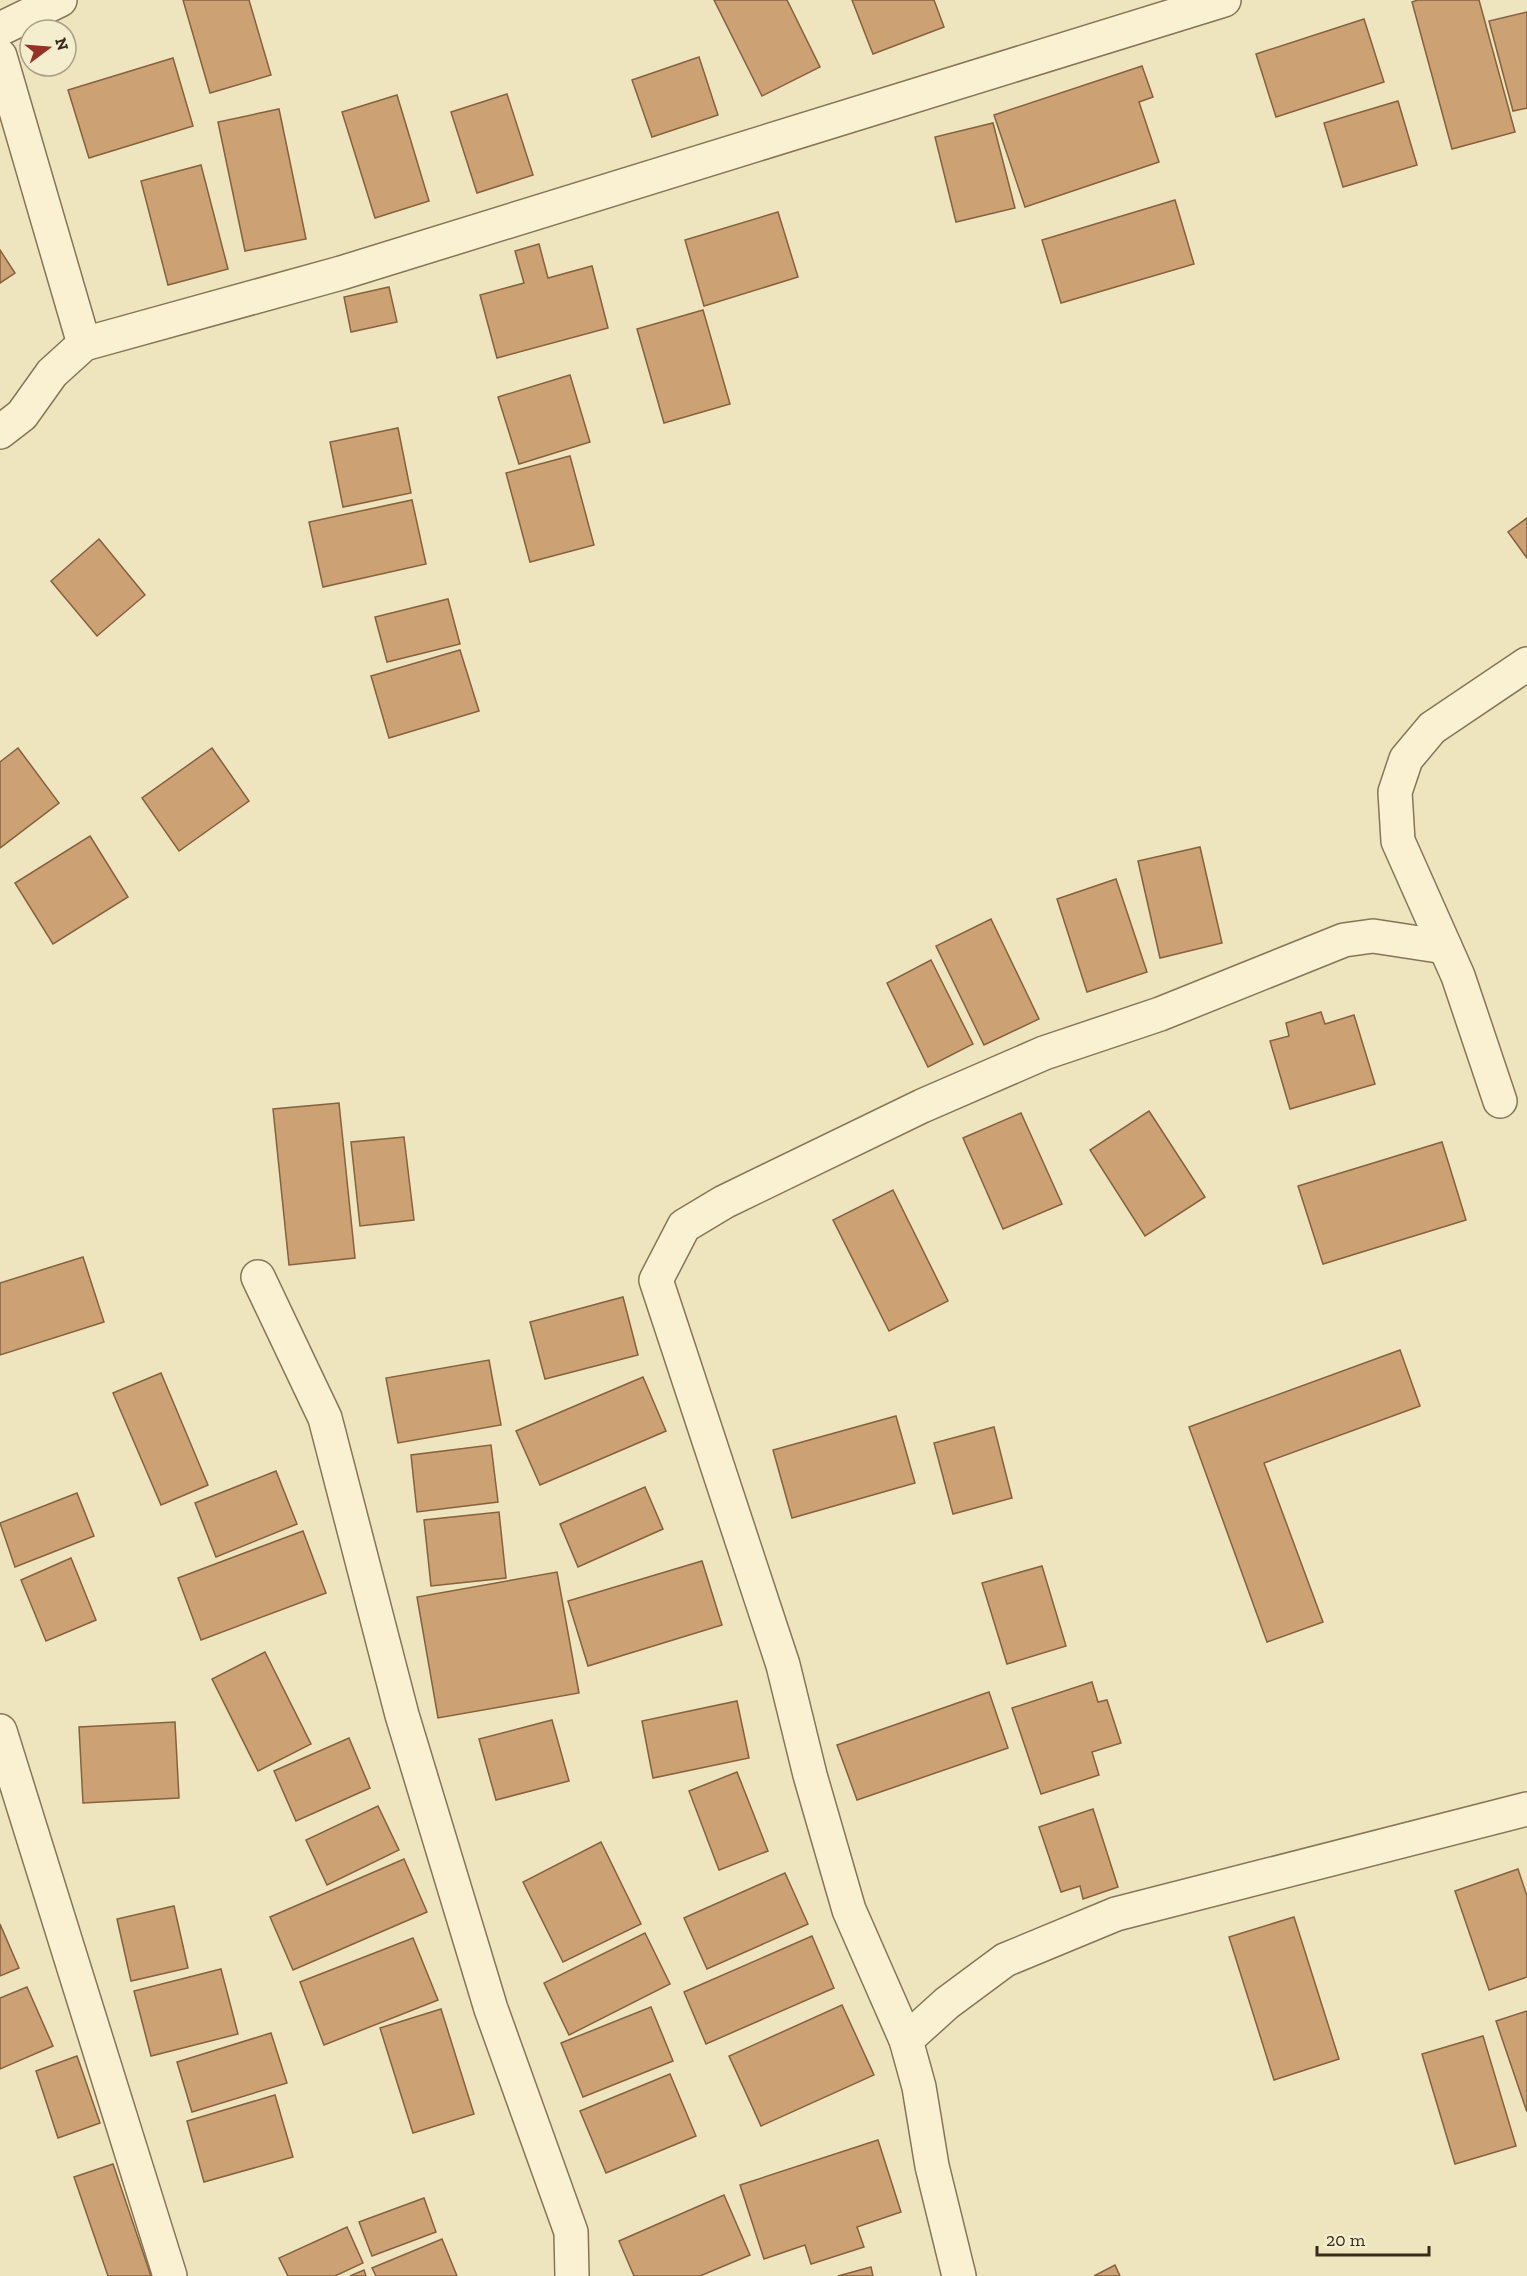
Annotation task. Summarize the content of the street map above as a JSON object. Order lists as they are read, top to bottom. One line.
{"scale_bar":"20 m","north":"right"}
